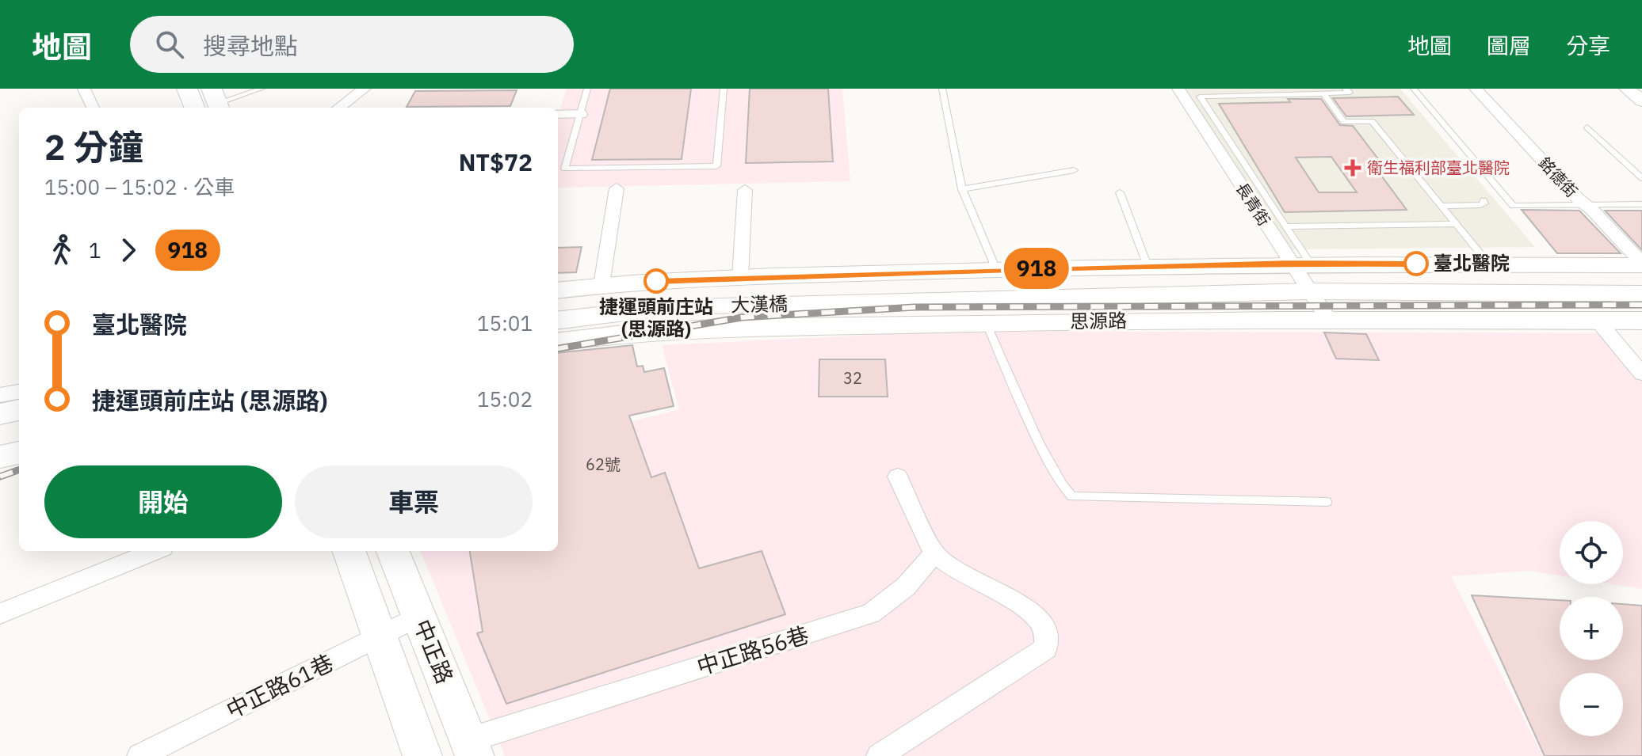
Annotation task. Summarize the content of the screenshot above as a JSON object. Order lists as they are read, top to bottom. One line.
{"streets":{"main road":["大漢橋","思源路","中正路"],"street":["銘德街","長青街","中正路56巷","中正路61巷"]},"crossings":[["銘德街","思源路"],["長青街","思源路"],["大漢橋","思源路"],["中正路56巷","中正路"],["中正路","中正路61巷"]],"places":{"health":["衛生福利部臺北醫院"],"other":["臺北醫院","捷運頭前庄站 (思源路)"]},"lines":["bus line 918"],"house_numbers":["32","62號"],"page":{"header":"地圖","search":"搜尋地點","nav":["地圖","圖層","分享"],"on_map":"918","heading":["2 分鐘","15:00 – 15:02 · 公車","NT$72"],"legs":["1","918"],"list":[{"name":"臺北醫院","value":"15:01"},{"name":"捷運頭前庄站 (思源路)","value":"15:02"}],"buttons":["開始","車票"],"map_buttons":["+","−"]}}
